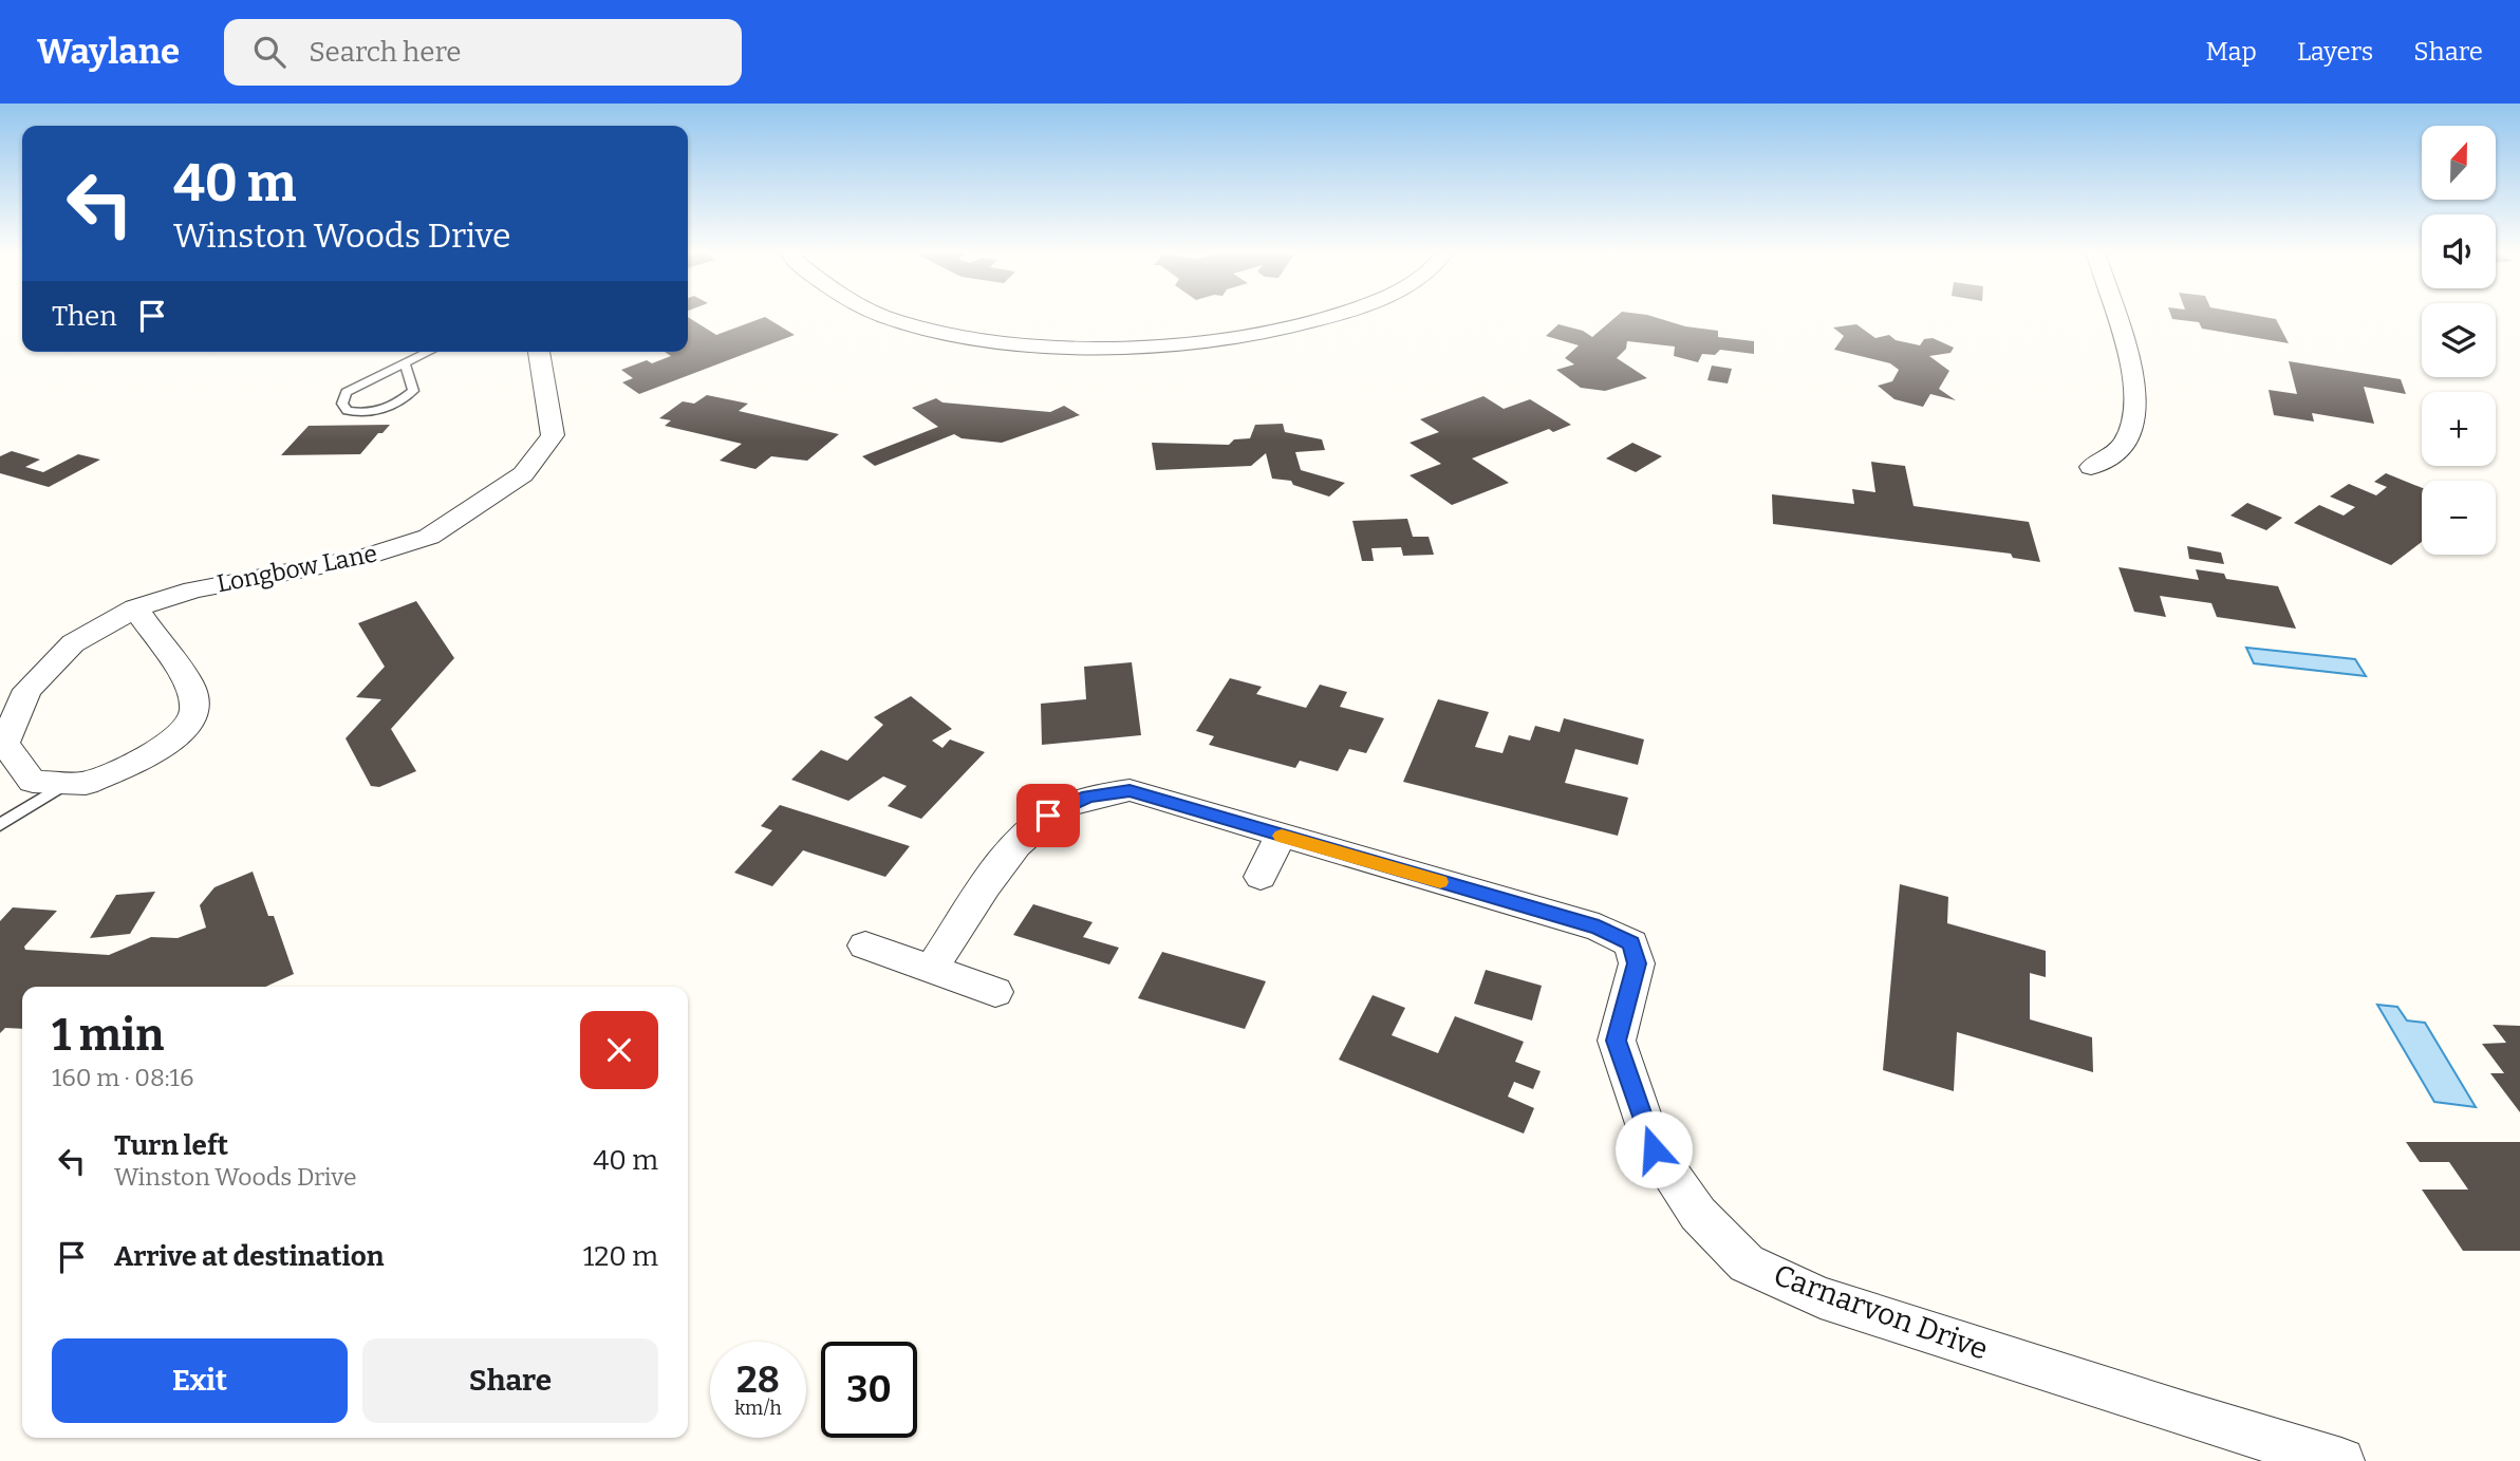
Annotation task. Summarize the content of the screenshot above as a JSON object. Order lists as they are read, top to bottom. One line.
{"streets":{"street":["Longbow Lane","Carnarvon Drive"]},"north":"top","page":{"header":"Waylane","search":"Search here","nav":["Map","Layers","Share"],"map_buttons":["+","−"],"turn":["40 m","Winston Woods Drive"],"then":"Then","heading":["1 min","160 m · 08:16"],"list":[{"name":"Turn left","note":"Winston Woods Drive","value":"40 m"},{"name":"Arrive at destination","value":"120 m"}],"buttons":["Exit","Share"],"speed":"28 km/h","limit":"30"}}
